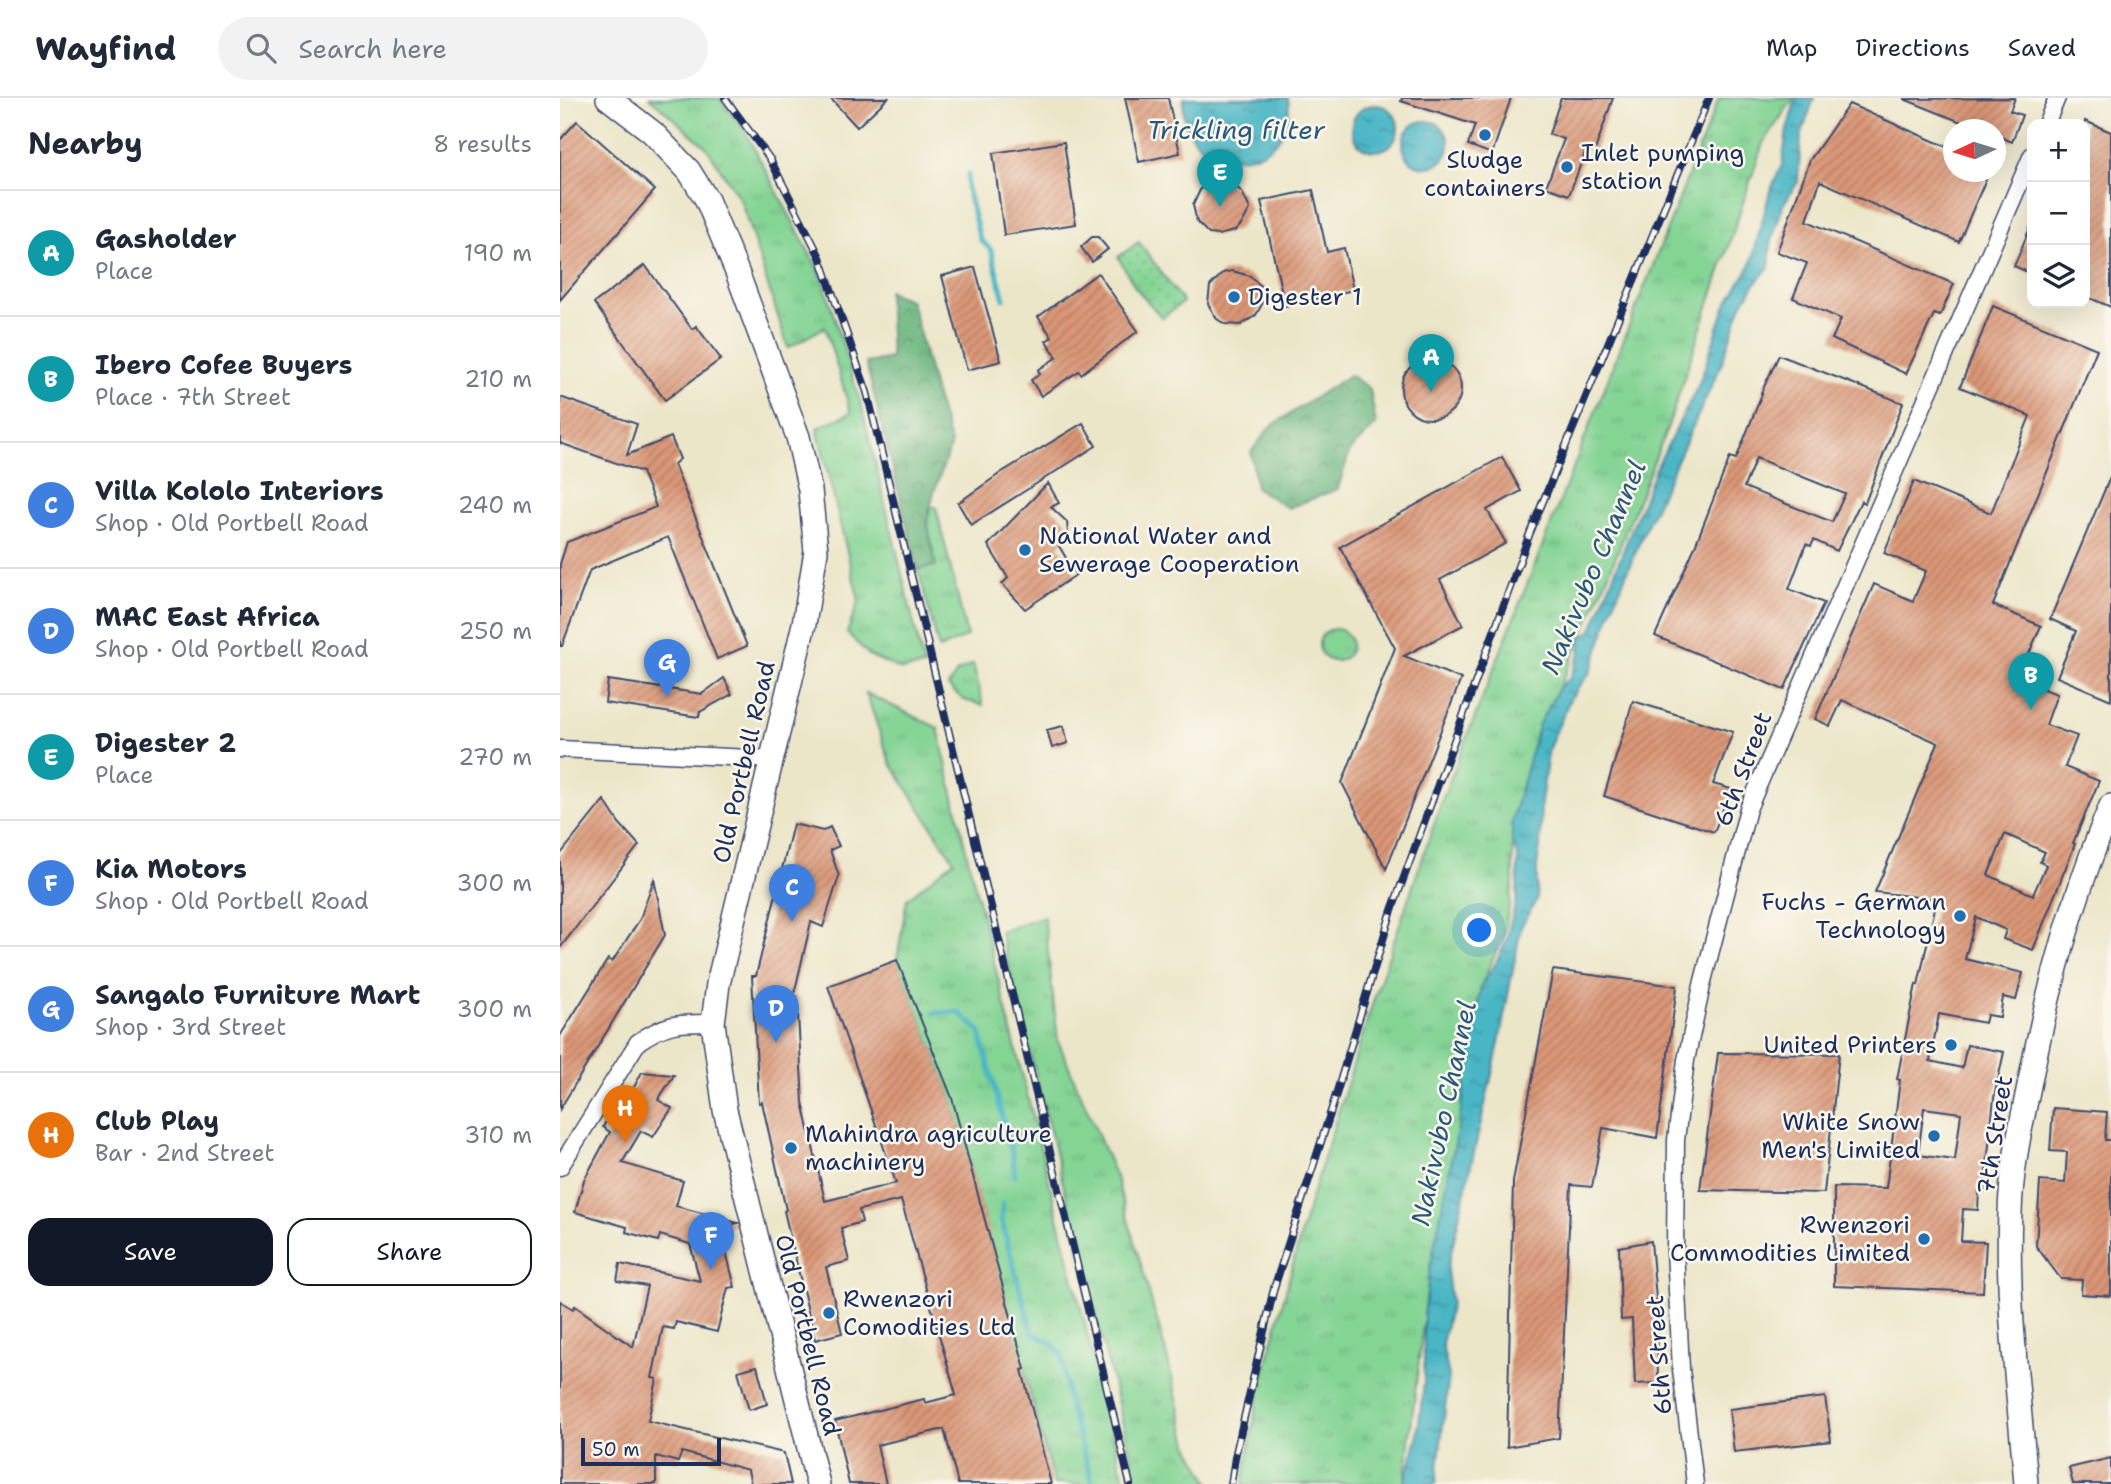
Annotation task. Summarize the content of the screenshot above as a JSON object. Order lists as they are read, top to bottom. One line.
{"streets":{"main road":["Old Portbell Road","7th Street"],"street":["6th Street"]},"water":["Trickling filter","Nakivubo Channel"],"places":["Sludge containers","Inlet pumping station","Digester 1","National Water and Sewerage Cooperation","Fuchs - German Technology","United Printers","White Snow Men's Limited","Mahindra agriculture machinery","Rwenzori Commodities Limited","Rwenzori Comodities Ltd"],"scale_bar":"50 m","north":"left","page":{"header":"Wayfind","search":"Search here","nav":["Map","Directions","Saved"],"heading":["Nearby","8 results"],"map_buttons":["+","−"],"pins":["E","A","G","B","C","D","H","F"],"list":[{"mark":"A","name":"Gasholder","note":"Place","value":"190 m"},{"mark":"B","name":"Ibero Cofee Buyers","note":"Place · 7th Street","value":"210 m"},{"mark":"C","name":"Villa Kololo Interiors","note":"Shop · Old Portbell Road","value":"240 m"},{"mark":"D","name":"MAC East Africa","note":"Shop · Old Portbell Road","value":"250 m"},{"mark":"E","name":"Digester 2","note":"Place","value":"270 m"},{"mark":"F","name":"Kia Motors","note":"Shop · Old Portbell Road","value":"300 m"},{"mark":"G","name":"Sangalo Furniture Mart","note":"Shop · 3rd Street","value":"300 m"},{"mark":"H","name":"Club Play","note":"Bar · 2nd Street","value":"310 m"}],"buttons":["Save","Share"],"scale":"50 m"}}
